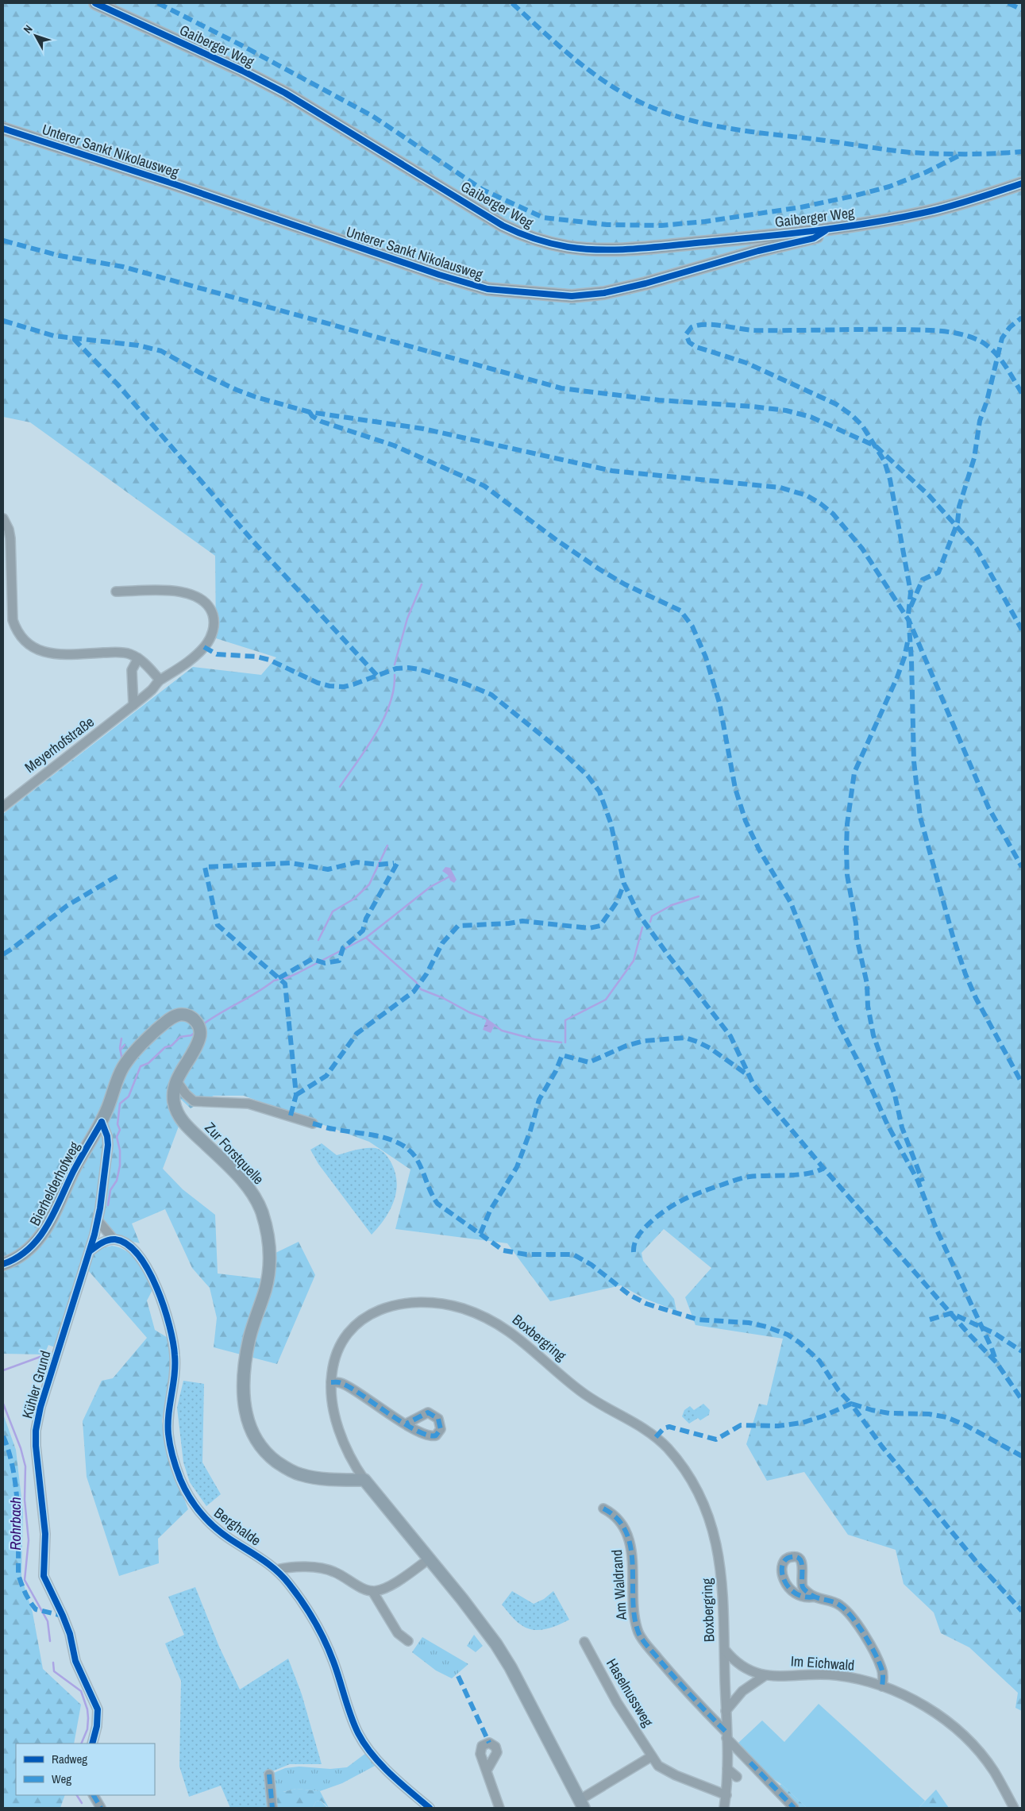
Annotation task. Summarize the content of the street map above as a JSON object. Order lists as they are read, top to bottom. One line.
{"streets":{"street":["Gaiberger Weg","Unterer Sankt Nikolausweg","Meyerhofstraße","Zur Forstquelle","Bierhelderhofweg","Boxbergring","Kühler Grund","Berghalde","Am Waldrand","Im Eichwald","Haselnussweg"]},"crossings":[["Gaiberger Weg","Unterer Sankt Nikolausweg"],["Zur Forstquelle","Bierhelderhofweg"],["Zur Forstquelle","Boxbergring"],["Zur Forstquelle","Kühler Grund"],["Bierhelderhofweg","Kühler Grund"],["Boxbergring","Am Waldrand"],["Boxbergring","Im Eichwald"],["Boxbergring","Haselnussweg"],["Kühler Grund","Berghalde"]],"water":["Rohrbach"],"legend":["Radweg","Weg"],"north":"top left"}
